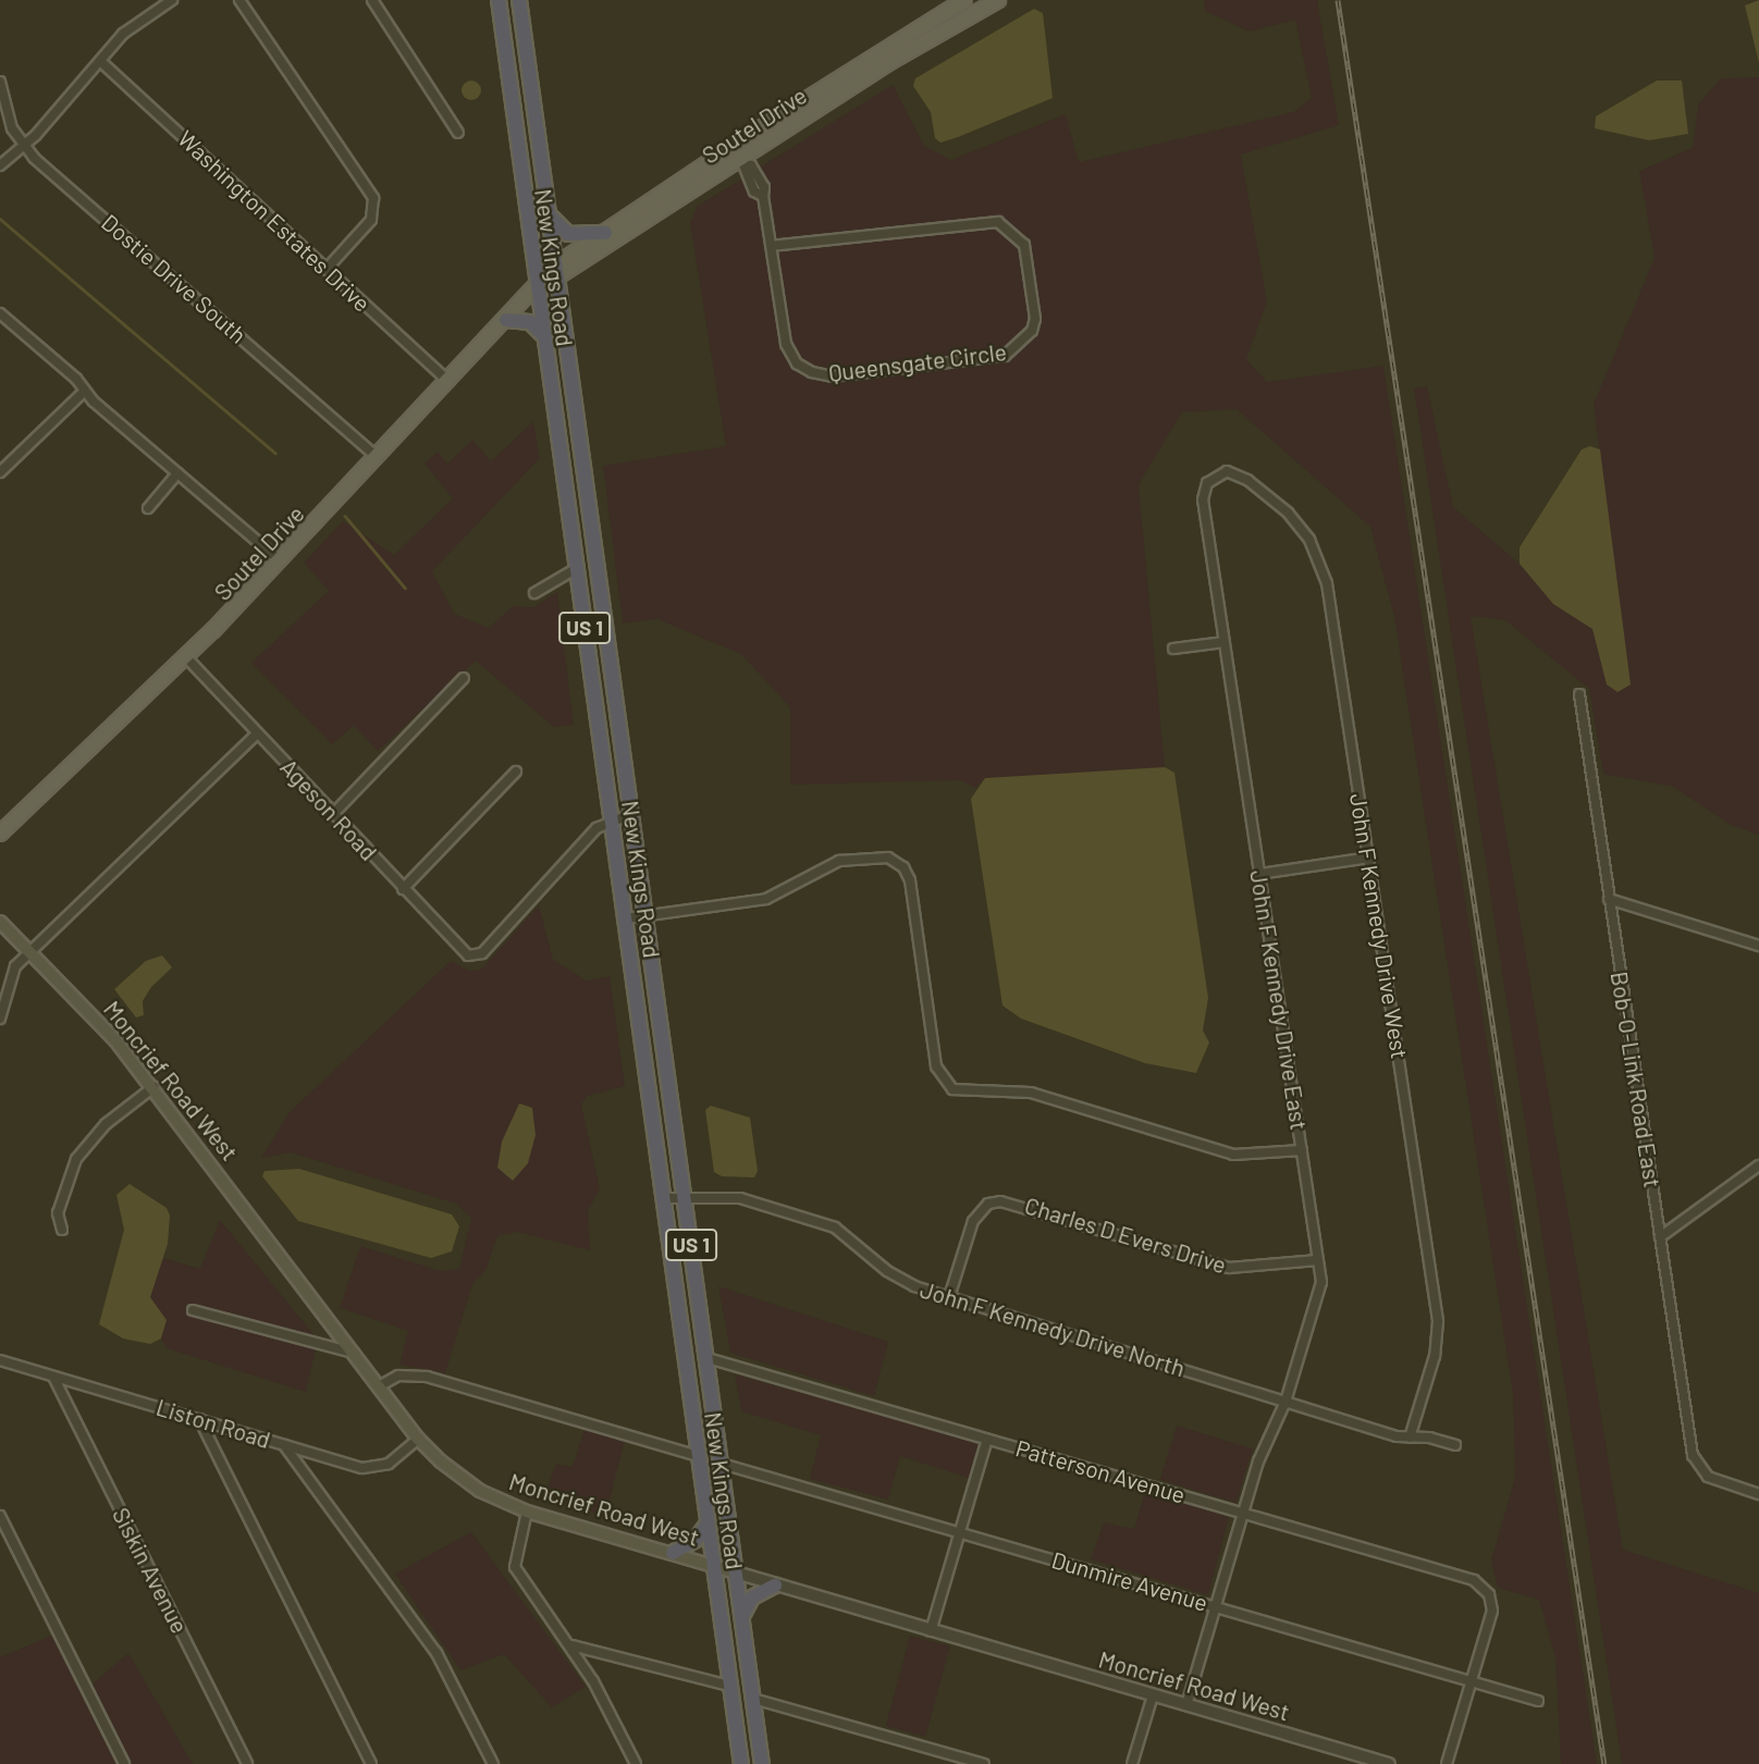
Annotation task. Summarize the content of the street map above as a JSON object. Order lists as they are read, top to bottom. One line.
{"streets":{"highway":["New Kings Road","US 1"],"main road":["Soutel Drive","Moncrief Road West"],"street":["Washington Estates Drive","Dostie Drive South","Queensgate Circle","Ageson Road","John F Kennedy Drive West","John F Kennedy Drive East","Bob-O-Link Road East","Charles D Evers Drive","John F Kennedy Drive North","Liston Road","Patterson Avenue","Siskin Avenue","Dunmire Avenue"]},"crossings":[["Soutel Drive","Washington Estates Drive"],["Soutel Drive","New Kings Road"],["Soutel Drive","Dostie Drive South"],["Soutel Drive","Queensgate Circle"],["Soutel Drive","Ageson Road"],["New Kings Road","Ageson Road"],["New Kings Road","Moncrief Road West"],["New Kings Road","John F Kennedy Drive North"],["New Kings Road","Patterson Avenue"],["New Kings Road","Dunmire Avenue"],["John F Kennedy Drive West","John F Kennedy Drive East"],["John F Kennedy Drive West","John F Kennedy Drive North"],["John F Kennedy Drive East","Moncrief Road West"],["John F Kennedy Drive East","Charles D Evers Drive"],["John F Kennedy Drive East","John F Kennedy Drive North"],["John F Kennedy Drive East","Patterson Avenue"],["John F Kennedy Drive East","Dunmire Avenue"],["Moncrief Road West","Liston Road"],["Charles D Evers Drive","John F Kennedy Drive North"],["Liston Road","Siskin Avenue"],["Patterson Avenue","Dunmire Avenue"]]}
